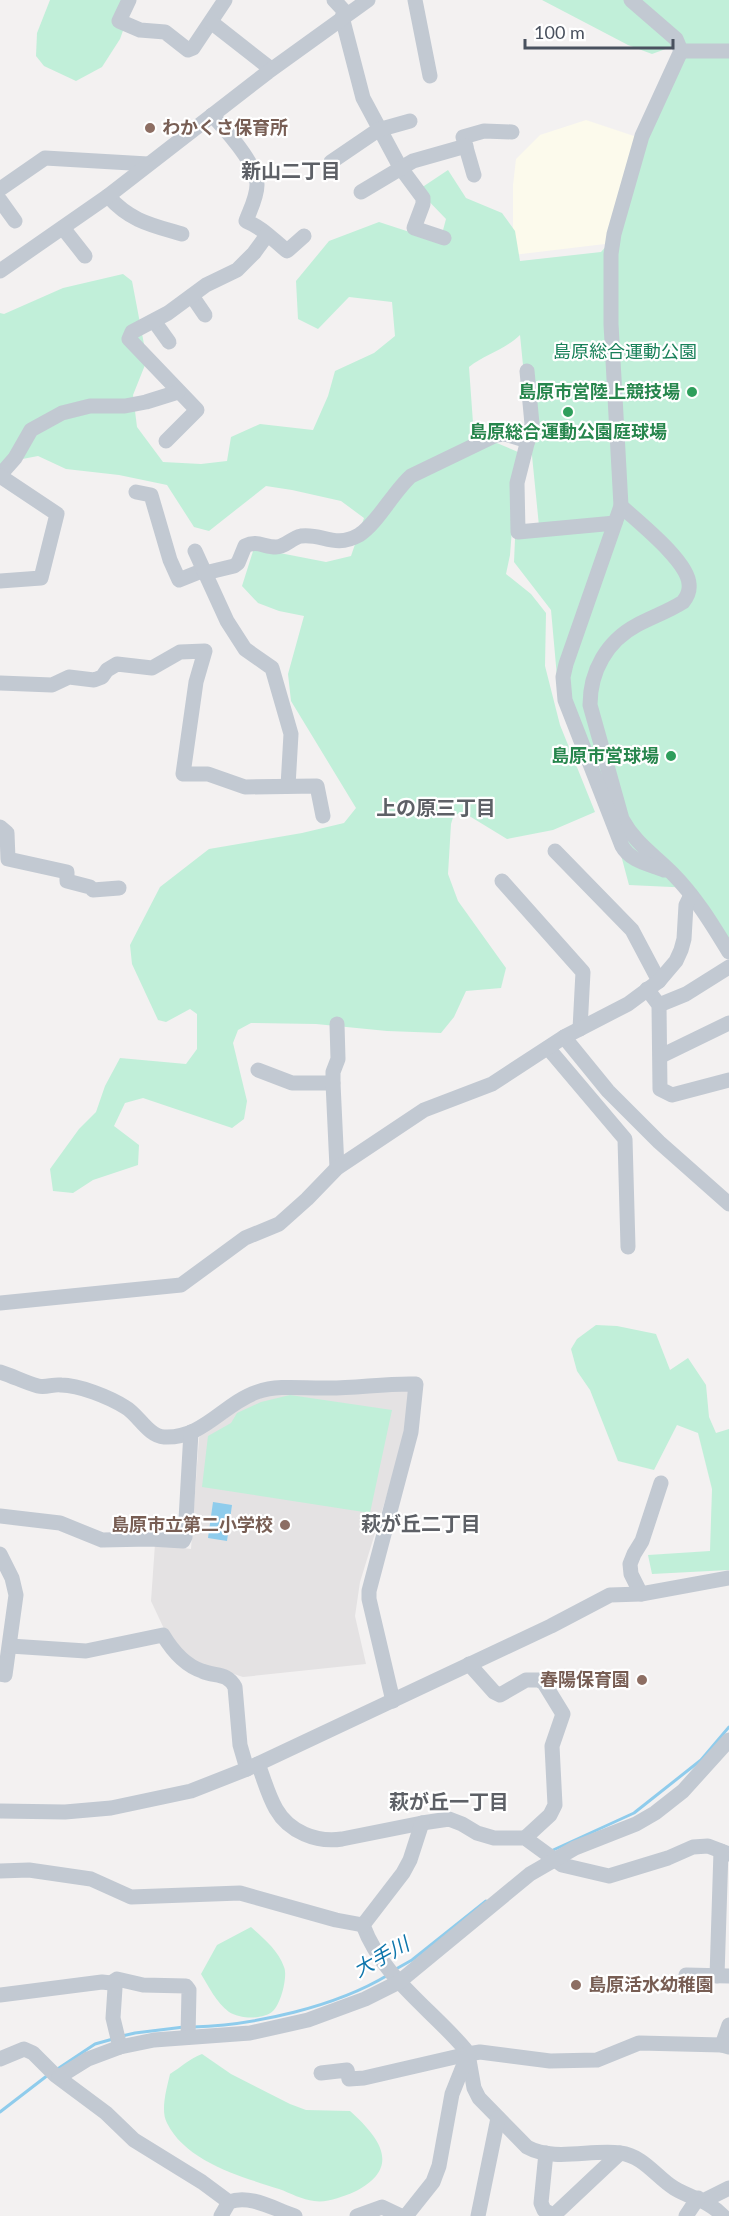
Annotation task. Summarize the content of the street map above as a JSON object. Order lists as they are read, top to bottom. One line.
{"districts":["新山二丁目","上の原三丁目","萩が丘二丁目","萩が丘一丁目"],"water":["大手川"],"parks":["島原総合運動公園"],"places":["わかくさ保育所","島原市営陸上競技場","島原総合運動公園庭球場","島原市営球場","島原市立第二小学校","春陽保育園","島原活水幼稚園"],"scale_bar":"100 m"}
